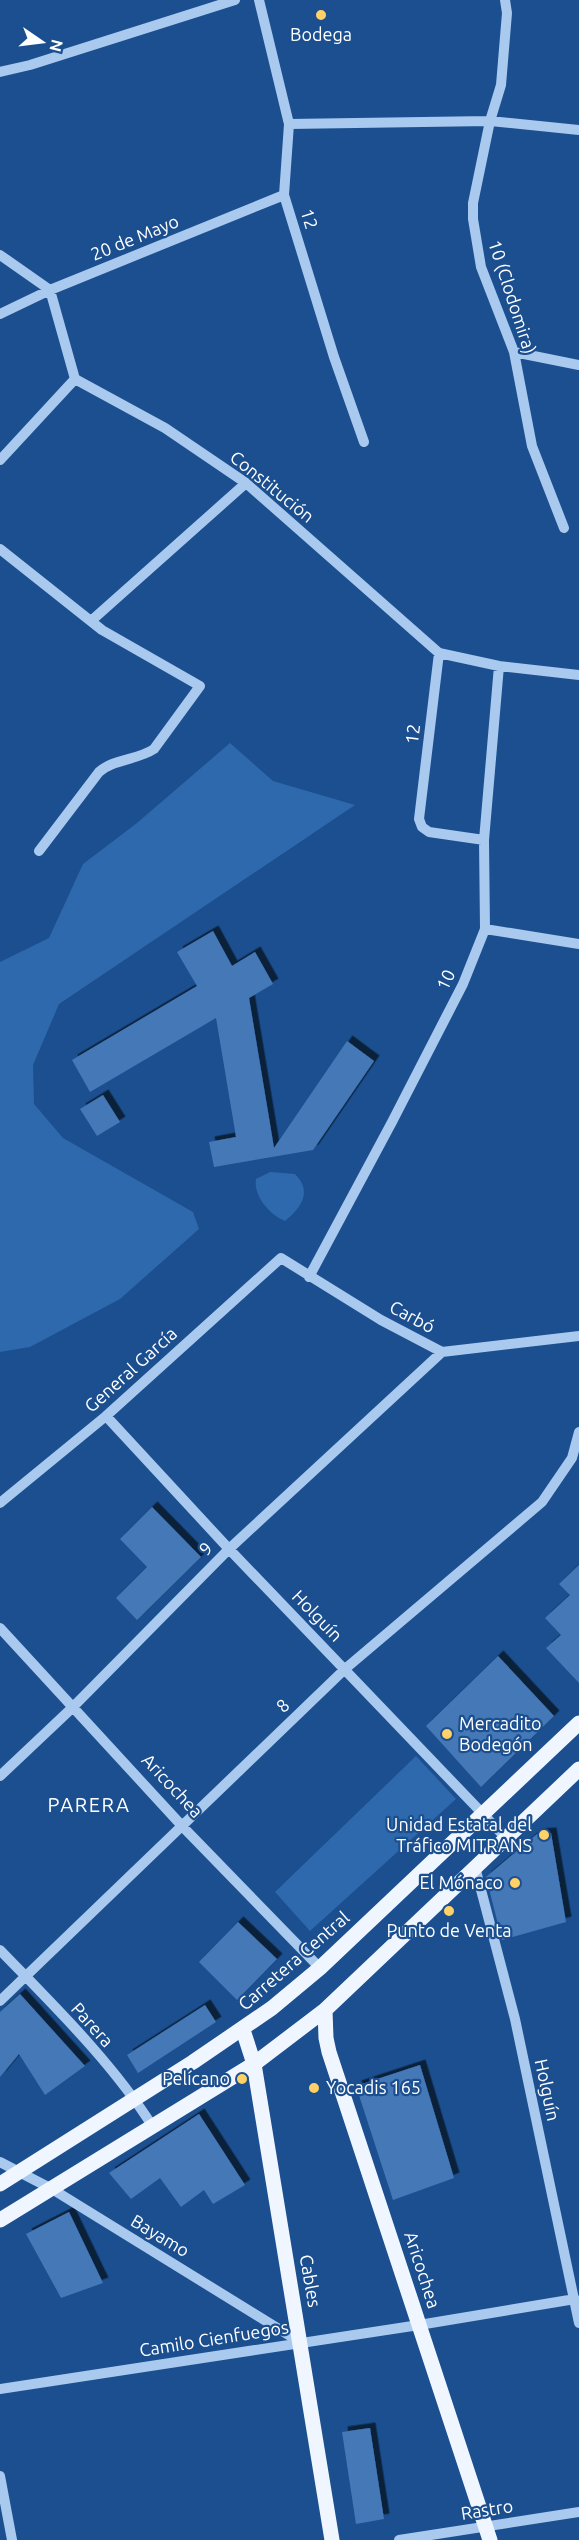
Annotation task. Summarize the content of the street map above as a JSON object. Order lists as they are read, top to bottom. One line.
{"streets":{"main road":["Aricochea","Carretera Central","Cables"],"street":["12","20 de Mayo","10 (Clodomira)","Constitución","10","Carbó","General García","9","Holguín","8","Parera","Bayamo","Camilo Cienfuegos","Rastro"]},"crossings":[["12","20 de Mayo"],["12","Constitución"],["12","10"],["Constitución","10"],["10","Carbó"],["Carbó","General García"],["Carbó","9"],["General García","Holguín"],["9","Holguín"],["9","Aricochea"],["Holguín","8"],["Holguín","Carretera Central"],["Holguín","Camilo Cienfuegos"],["8","Aricochea"],["8","Parera"],["Aricochea","Carretera Central"],["Aricochea","Camilo Cienfuegos"],["Aricochea","Rastro"],["Carretera Central","Parera"],["Carretera Central","Bayamo"],["Carretera Central","Cables"],["Bayamo","Cables"],["Bayamo","Camilo Cienfuegos"],["Cables","Camilo Cienfuegos"]],"districts":["PARERA"],"places":["Bodega","Mercadito Bodegón","Unidad Estatal del Tráfico MITRANS","El Mónaco","Punto de Venta","Pelícano","Yocadis 165"],"north":"right"}
